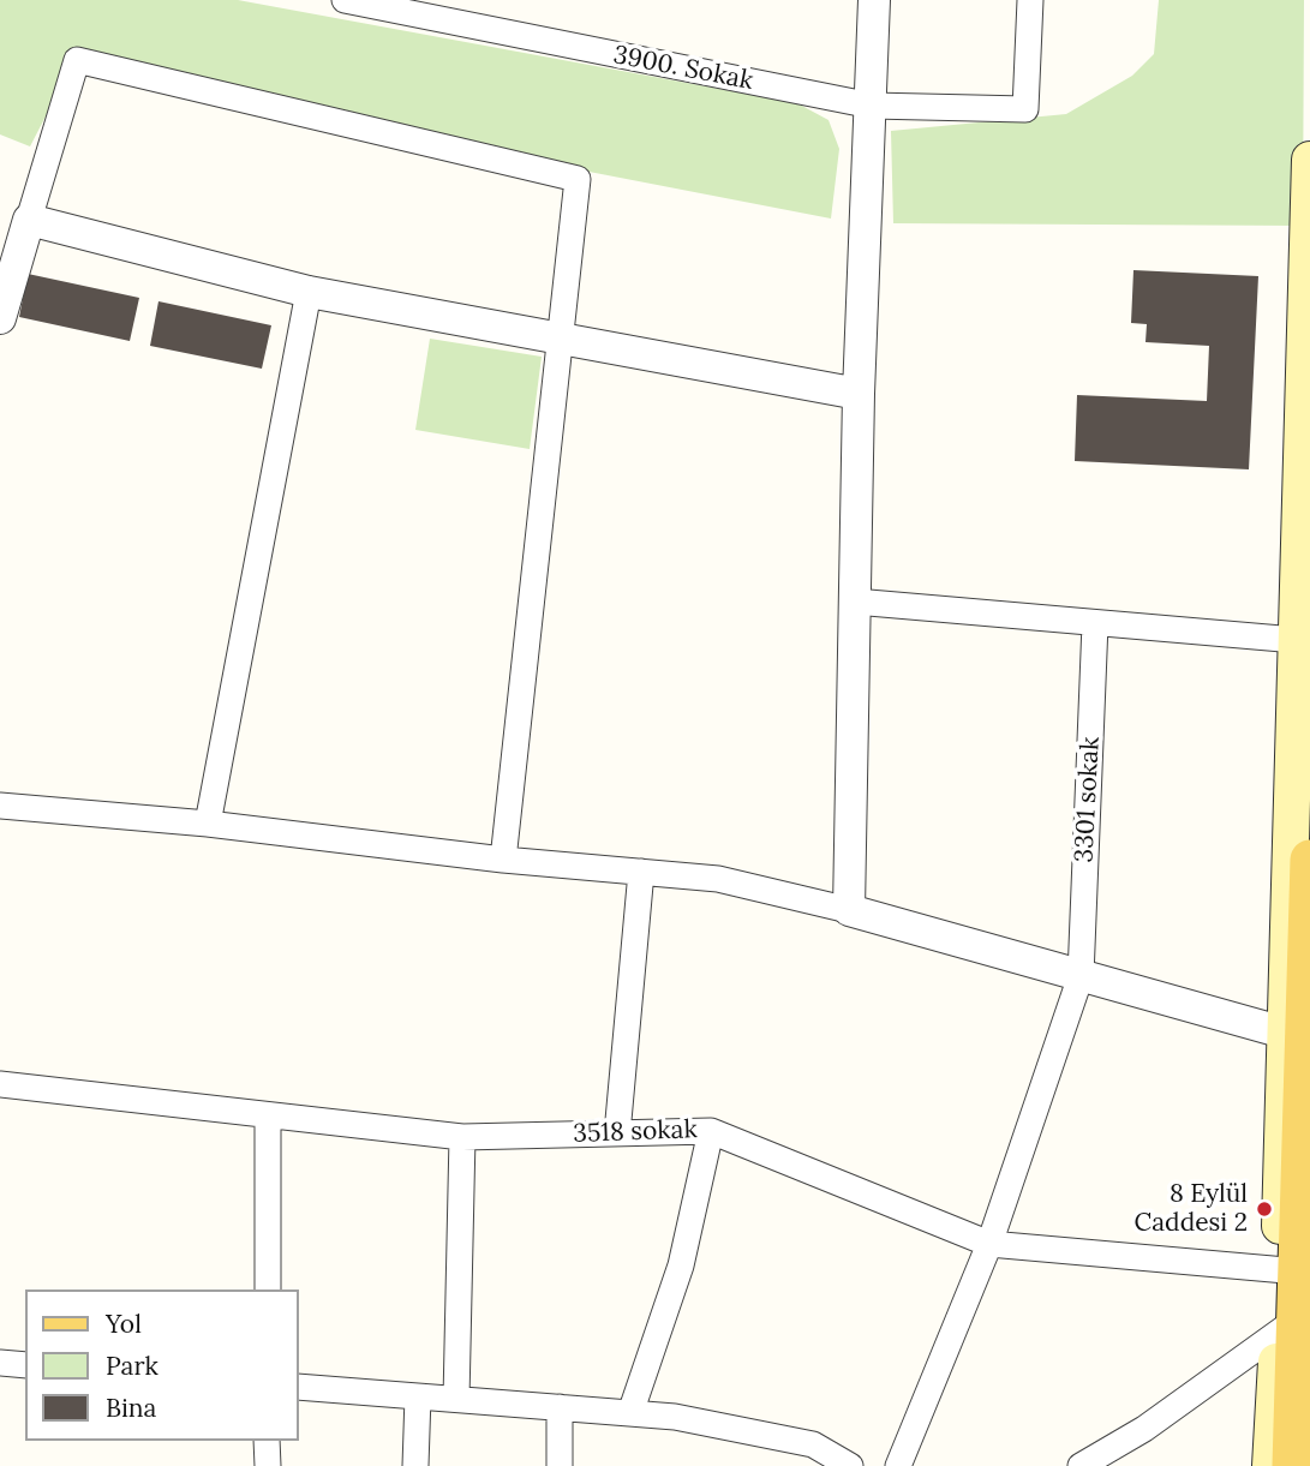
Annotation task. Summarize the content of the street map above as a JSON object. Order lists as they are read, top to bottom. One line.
{"streets":{"street":["3900. Sokak","3301 sokak","3518 sokak"]},"crossings":[["3301 sokak","3518 sokak"]],"places":["8 Eylül Caddesi 2"],"legend":["Yol","Park","Bina"]}
